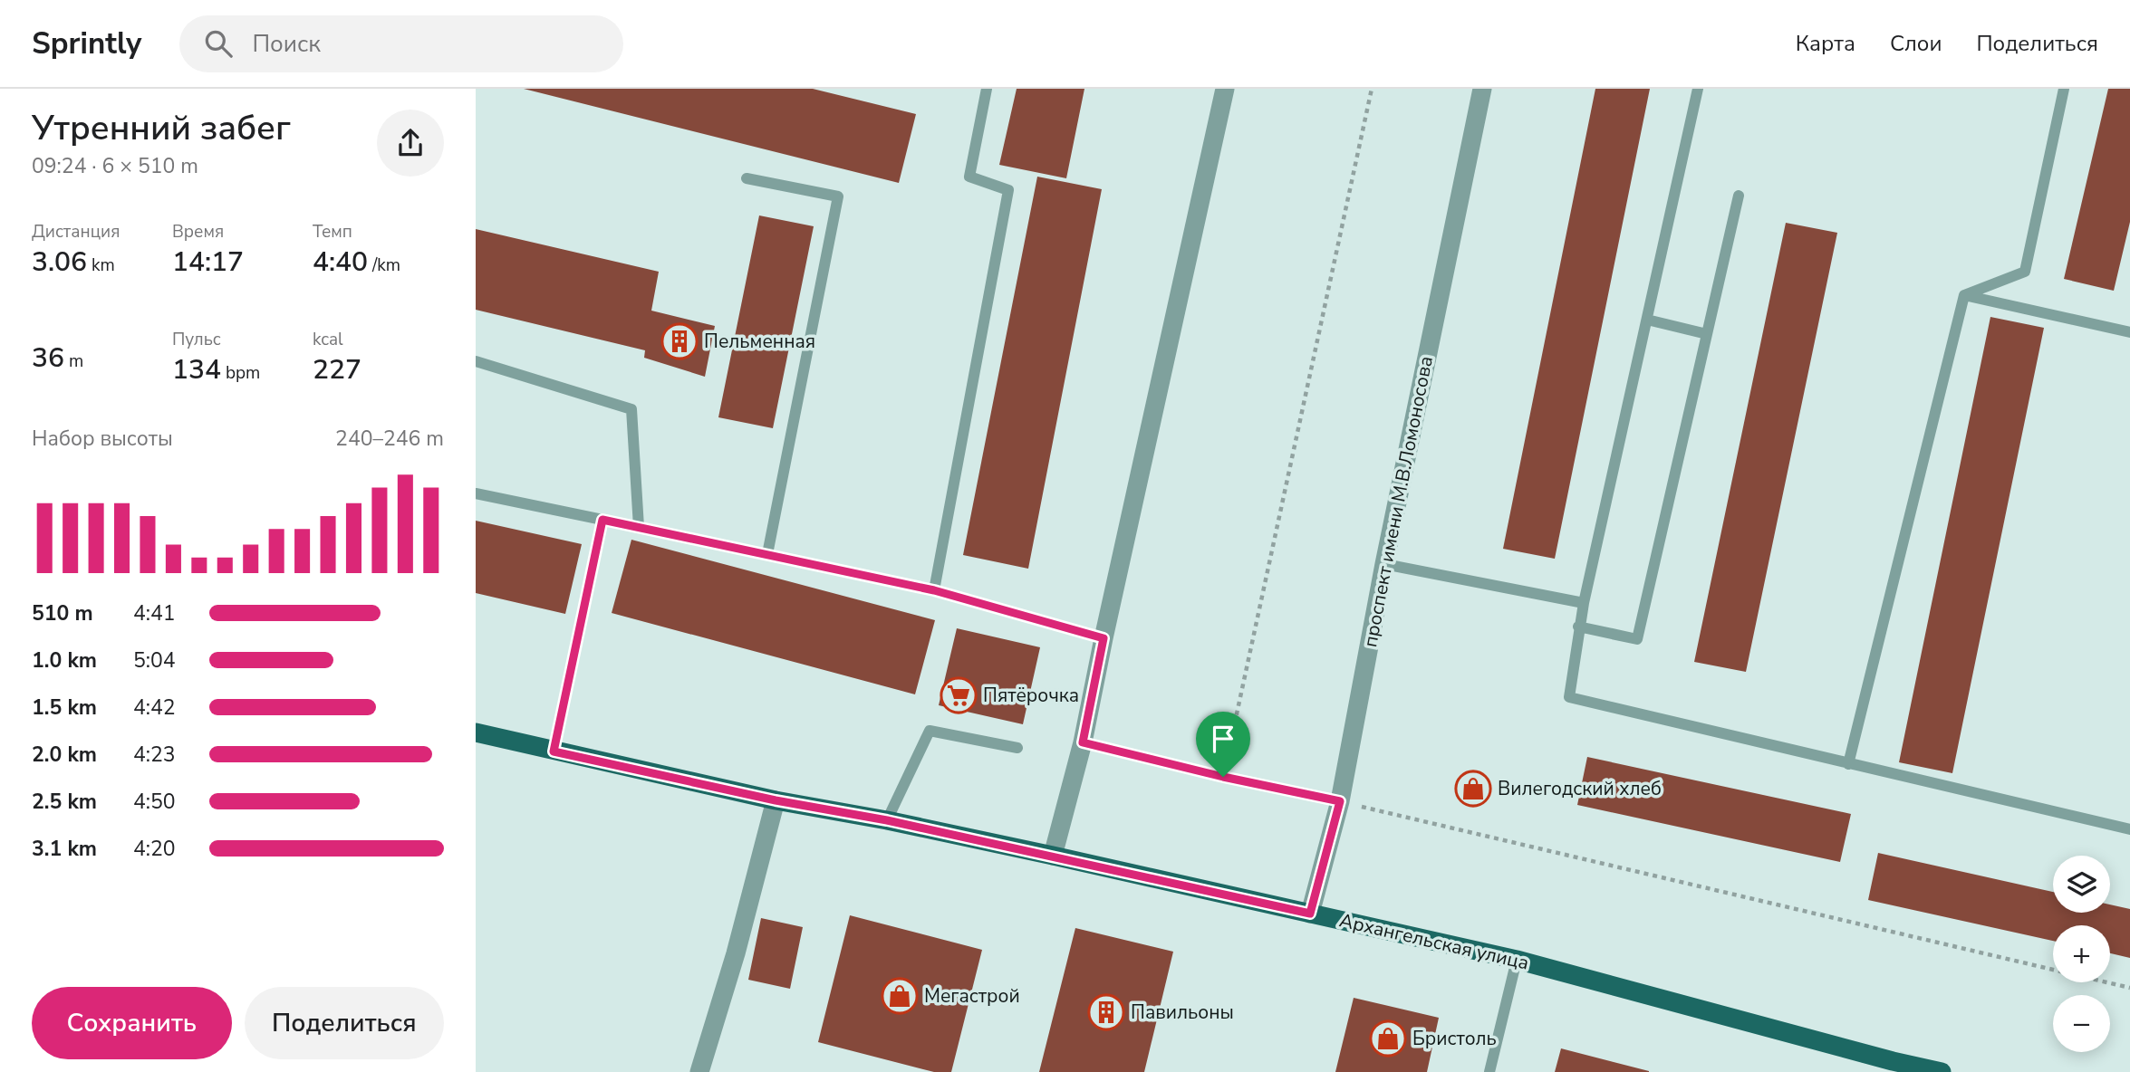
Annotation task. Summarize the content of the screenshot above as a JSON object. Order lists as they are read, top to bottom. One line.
{"streets":{"main road":["Архангельская улица"],"street":["проспект имени М.В.Ломоносова"]},"crossings":[["проспект имени М.В.Ломоносова","Архангельская улица"]],"places":{"building":["Пельменная","Павильоны"],"supermarket":["Пятёрочка"],"shop":["Вилегодский хлеб","Мегастрой","Бристоль"]},"page":{"header":"Sprintly","search":"Поиск","nav":["Карта","Слои","Поделиться"],"heading":["Утренний забег","09:24 · 6 × 510 m"],"stats":[["Дистанция","3.06 km"],["Время","14:17"],["Темп","4:40 /km"],["36 m"],["Пульс","134 bpm"],["kcal","227"]],"chart":["Набор высоты","240–246 m"],"list":[{"name":"510 m","note":"4:41"},{"name":"1.0 km","note":"5:04"},{"name":"1.5 km","note":"4:42"},{"name":"2.0 km","note":"4:23"},{"name":"2.5 km","note":"4:50"},{"name":"3.1 km","note":"4:20"}],"map_buttons":["+","−"],"buttons":["Сохранить","Поделиться"]}}
